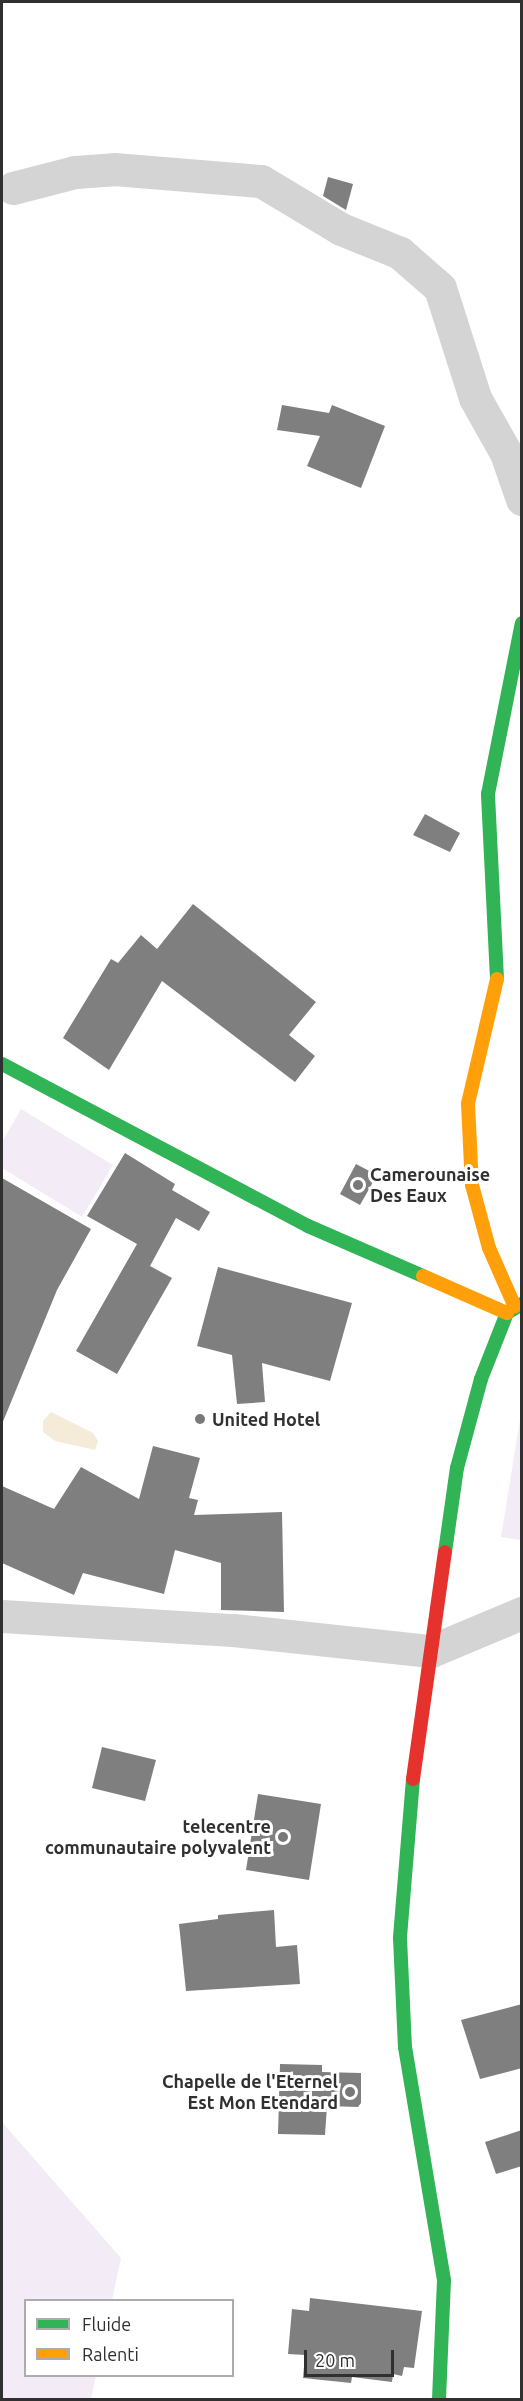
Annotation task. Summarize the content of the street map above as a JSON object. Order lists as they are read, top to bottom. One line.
{"places":["Camerounaise Des Eaux","United Hotel","telecentre communautaire polyvalent","Chapelle de l'Eternel Est Mon Etendard"],"legend":["Fluide","Ralenti"],"scale_bar":"20 m"}
